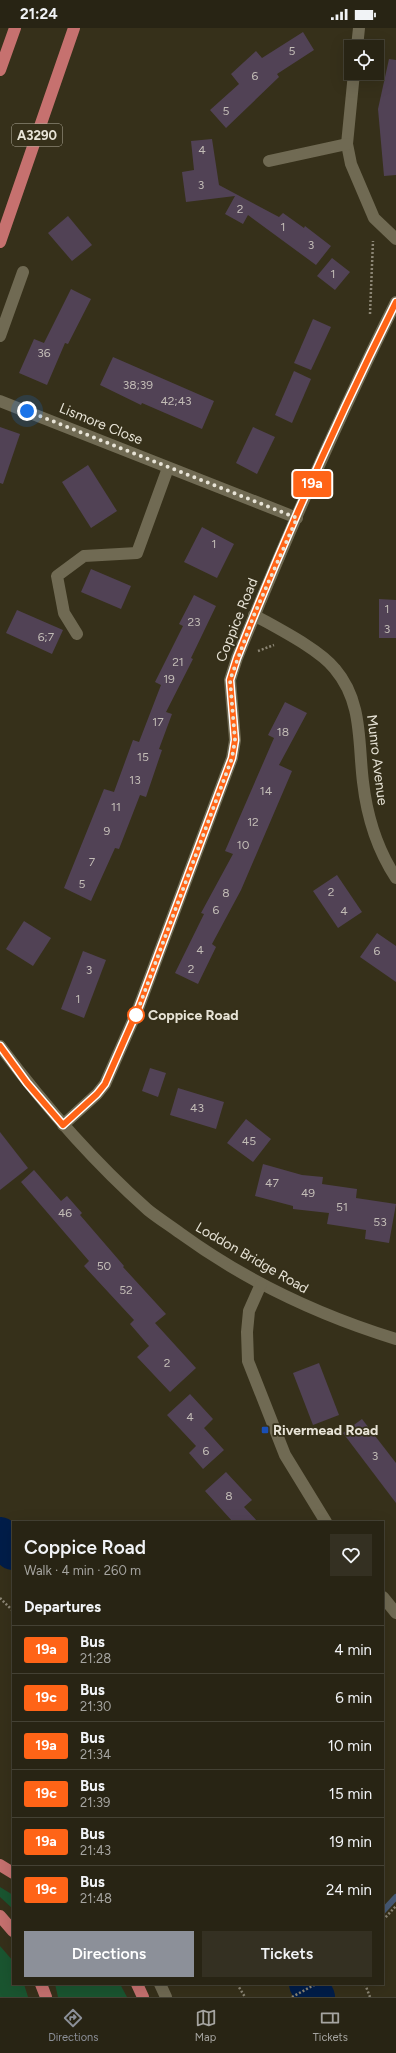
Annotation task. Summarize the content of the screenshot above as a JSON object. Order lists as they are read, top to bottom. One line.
{"streets":{"main road":["A3290"],"street":["Lismore Close","Coppice Road","Munro Avenue","Loddon Bridge Road"]},"crossings":[["Lismore Close","Coppice Road"],["Coppice Road","Munro Avenue"],["Coppice Road","Loddon Bridge Road"]],"places":{"other":["Coppice Road"],"transit":["Rivermead Road"]},"lines":["bus line 19a"],"house_numbers":["5","6","5","4","3","2","1","3","1","36","38;39","42;43","1","1","23","3","6;7","21","19","17","18","15","13","14","11","12","9","10","7","5","2","8","6","4","4","6","2","3","1","43","45","47","49","51","46","53","50","52","2","4","6","3","8"],"page":{"status":"21:24","on_map":"19a","heading":[["Coppice Road","Walk · 4 min · 260 m"],"Departures"],"list":[{"mark":"19a","name":"Bus","note":"21:28","value":"4 min"},{"mark":"19c","name":"Bus","note":"21:30","value":"6 min"},{"mark":"19a","name":"Bus","note":"21:34","value":"10 min"},{"mark":"19c","name":"Bus","note":"21:39","value":"15 min"},{"mark":"19a","name":"Bus","note":"21:43","value":"19 min"},{"mark":"19c","name":"Bus","note":"21:48","value":"24 min"}],"buttons":["Directions","Tickets"],"tabs":["Directions","Map","Tickets"]}}
